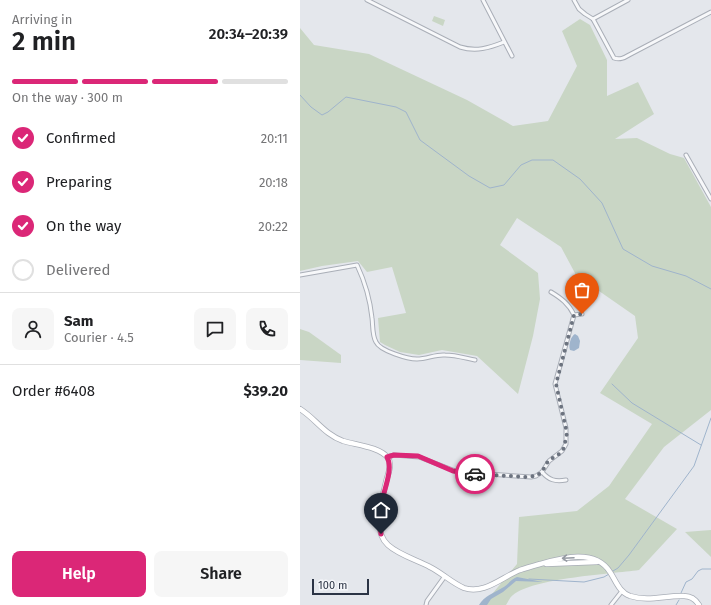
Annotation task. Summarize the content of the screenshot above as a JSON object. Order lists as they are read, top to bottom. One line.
{"scale_bar":"100 m","page":{"heading":["2 min","Arriving in","20:34–20:39"],"panel":["Sam","Courier · 4.5","Order #6408","$39.20"],"bar":"On the way · 300 m","list":[["Confirmed","20:11"],["Preparing","20:18"],["On the way","20:22"],"Delivered"],"buttons":["Help","Share"],"scale":"100 m"}}
